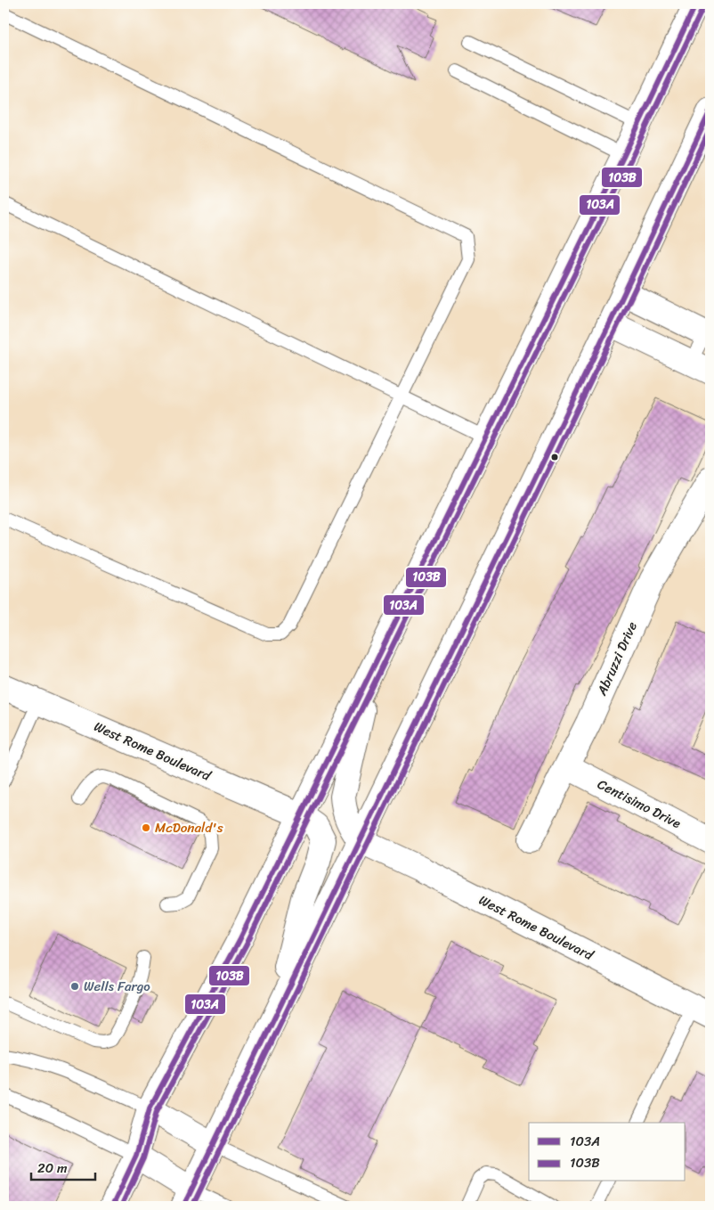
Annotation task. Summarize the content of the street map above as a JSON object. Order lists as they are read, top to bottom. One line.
{"streets":{"main road":["Abruzzi Drive","West Rome Boulevard","Centisimo Drive"]},"crossings":[["Abruzzi Drive","Centisimo Drive"]],"places":["McDonald's","Wells Fargo"],"lines":["transit line 103A","transit line 103B"],"legend":["103A","103B"],"scale_bar":"20 m"}
